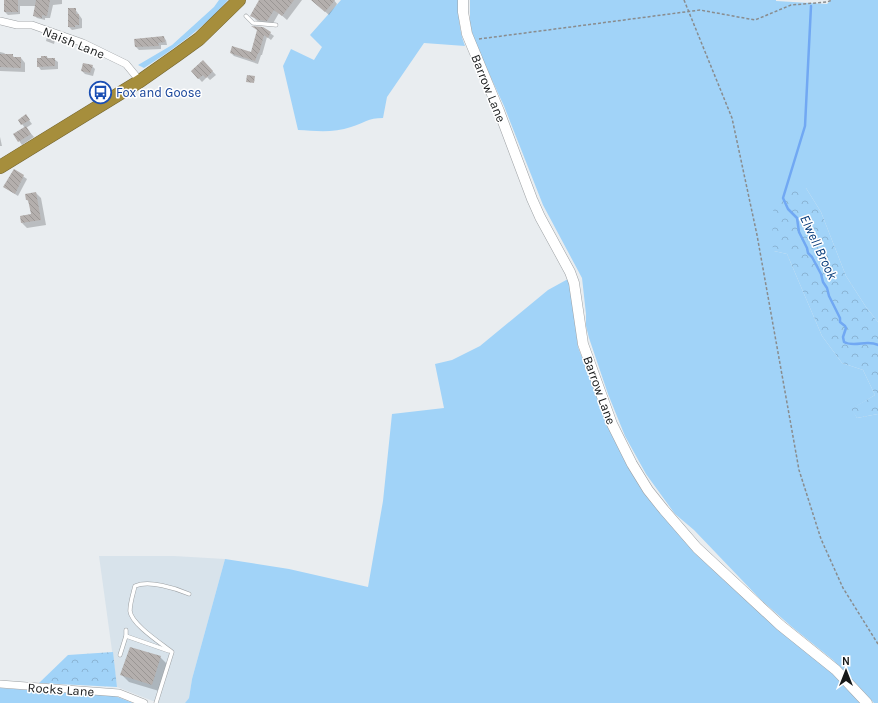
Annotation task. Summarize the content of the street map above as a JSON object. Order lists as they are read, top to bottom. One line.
{"streets":{"main road":["Barrow Lane"],"street":["Naish Lane","Rocks Lane"]},"water":["Elwell Brook"],"places":{"bus stop":["Fox and Goose"]},"north":"top"}
